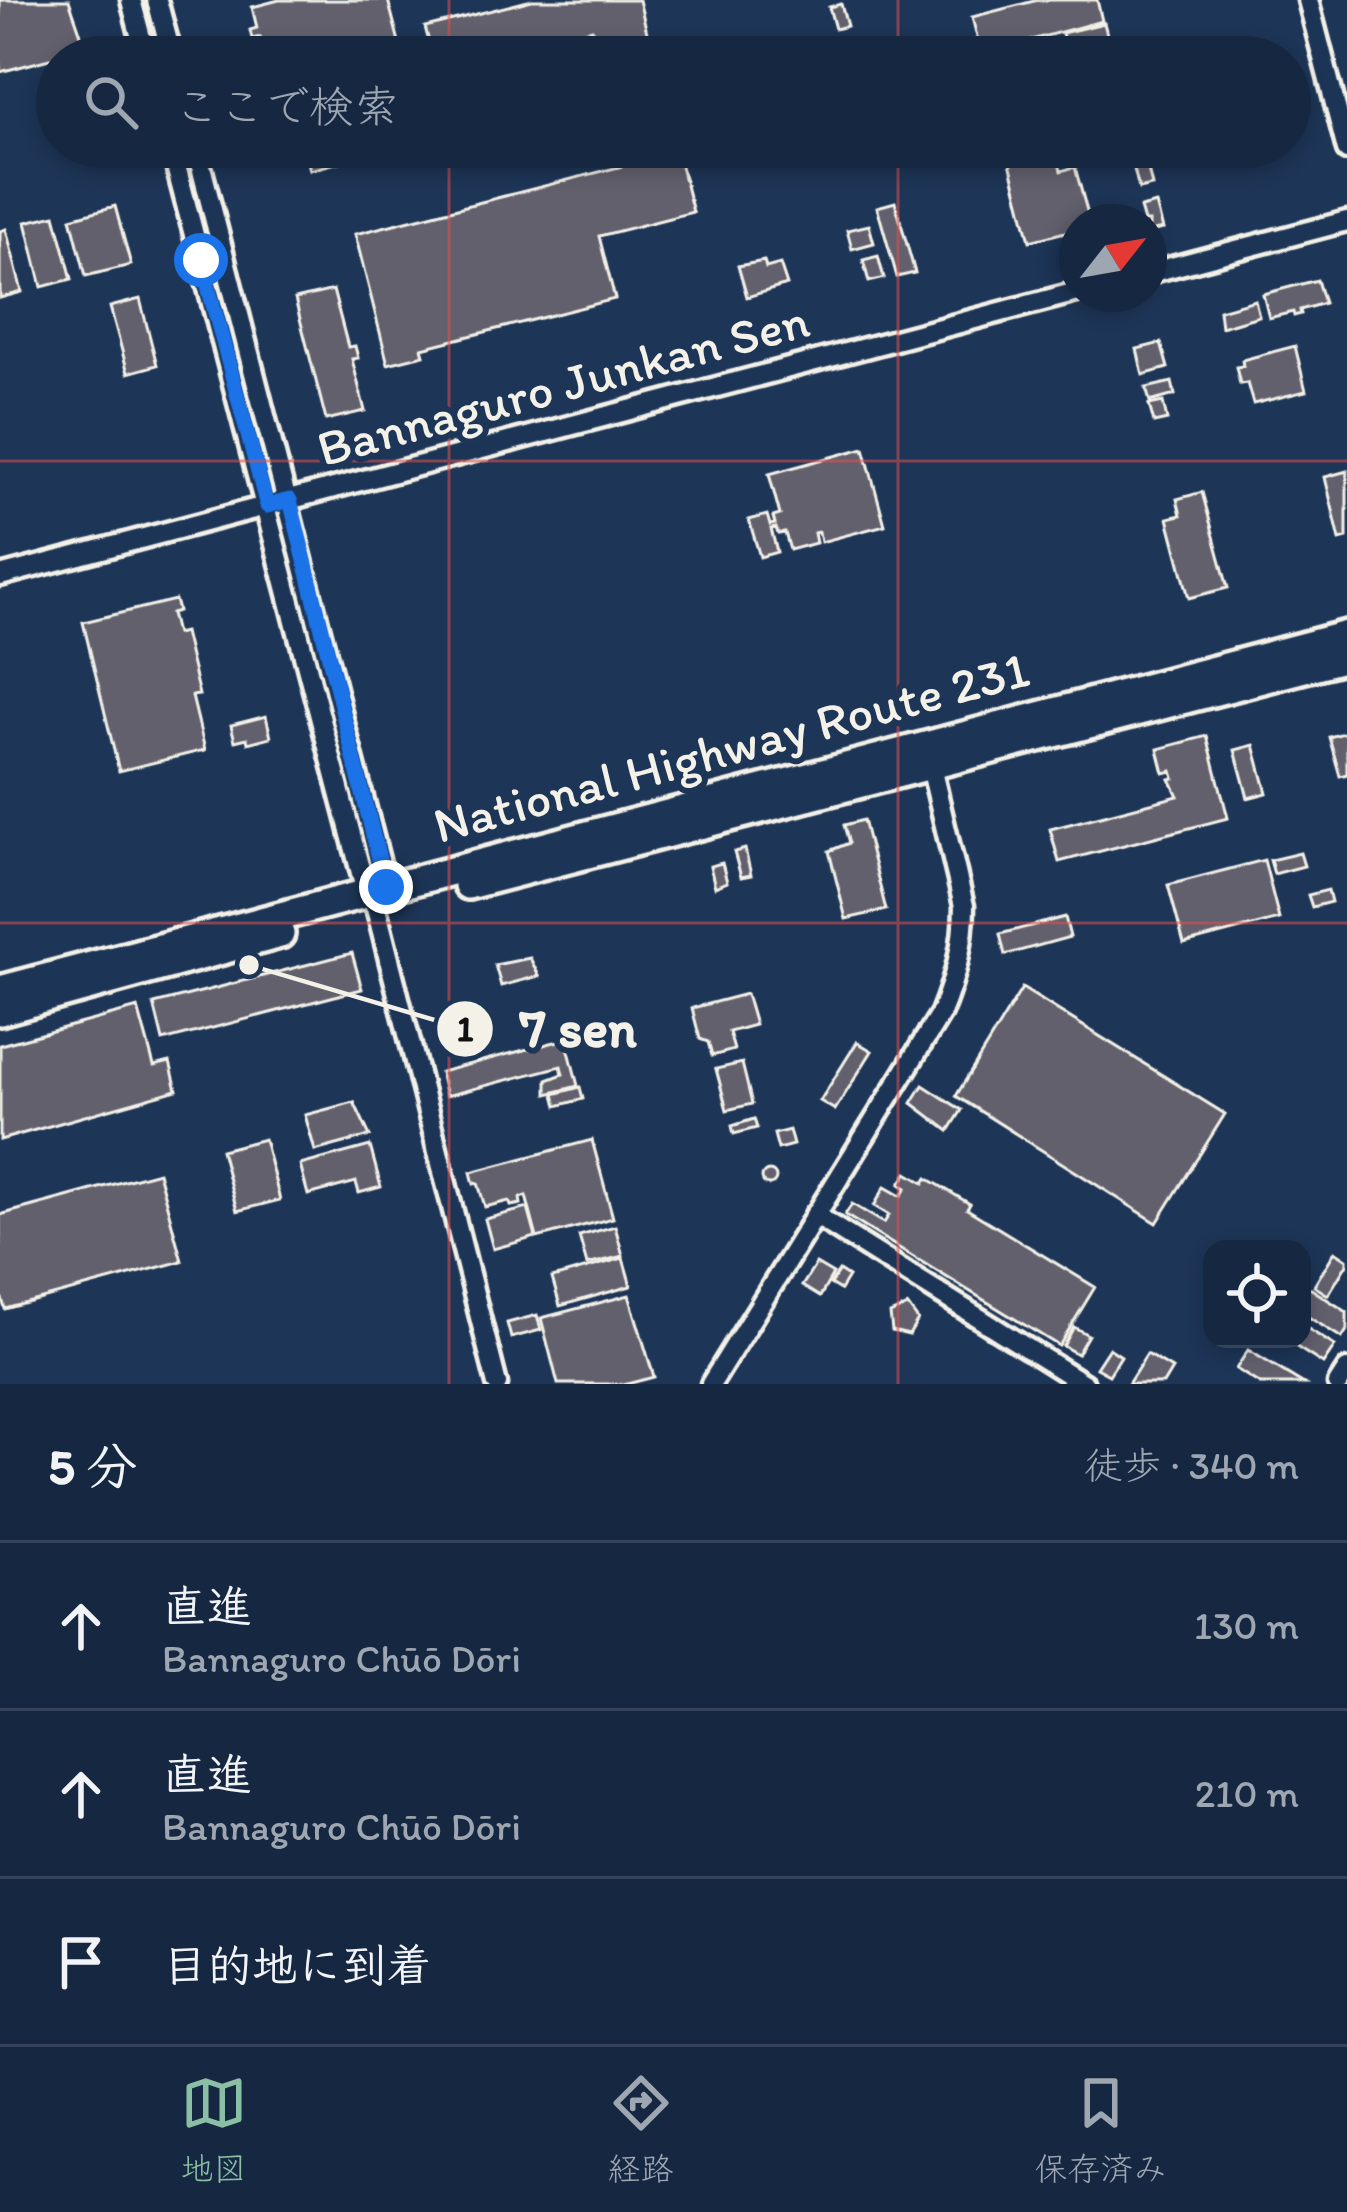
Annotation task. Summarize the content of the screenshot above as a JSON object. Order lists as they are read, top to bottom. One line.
{"streets":{"highway":["National Highway Route 231"],"street":["Bannaguro Junkan Sen"]},"places":["7 sen"],"north":"top right","page":{"search":"ここで検索","heading":["5 分","徒歩 · 340 m"],"list":[["直進","Bannaguro Chūō Dōri","130 m"],["直進","Bannaguro Chūō Dōri","210 m"],"目的地に到着"],"nav":["地図","経路","保存済み"]}}
